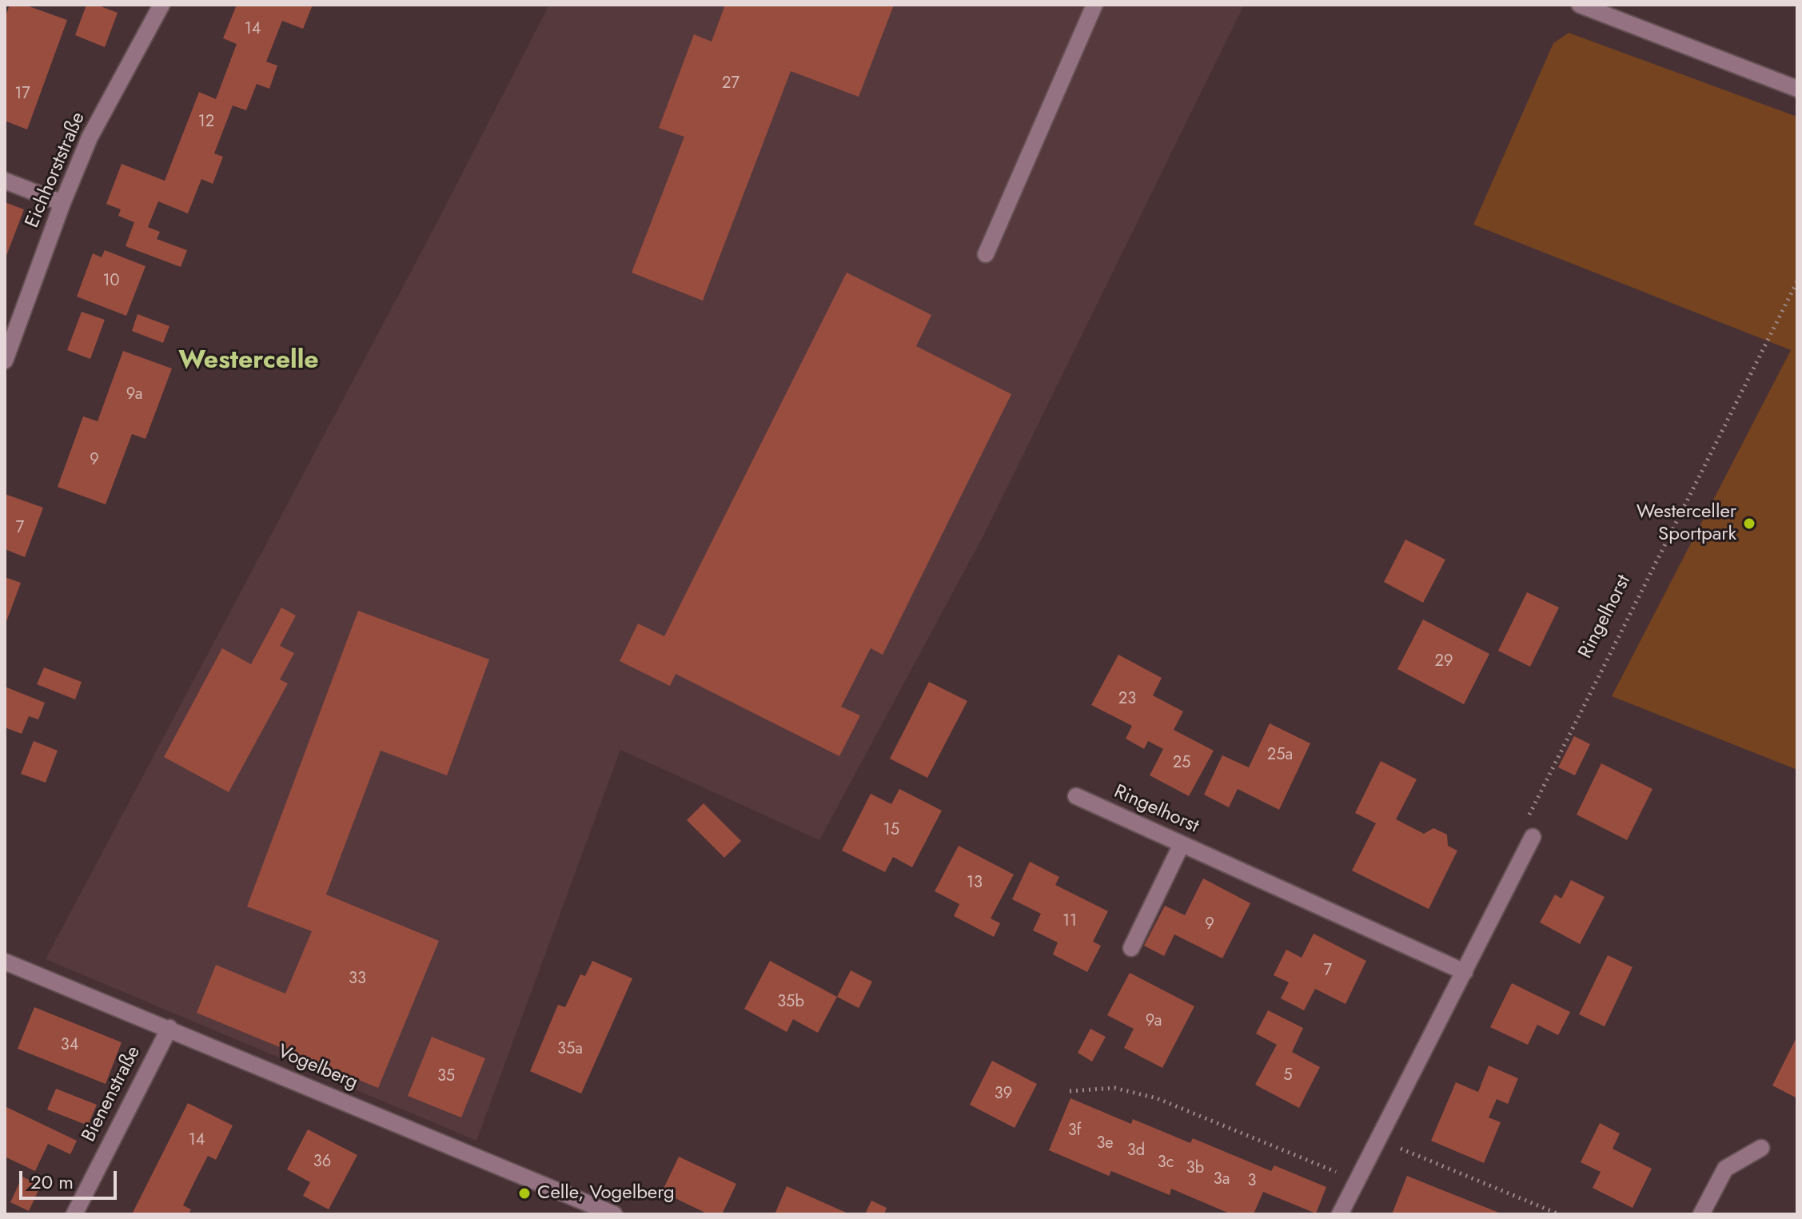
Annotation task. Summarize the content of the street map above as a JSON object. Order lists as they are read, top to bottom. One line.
{"streets":{"street":["Eichhorststraße","Ringelhorst","Vogelberg","Bienenstraße"]},"crossings":[["Vogelberg","Bienenstraße"]],"districts":["Westercelle"],"places":["Westerceller Sportpark","Celle, Vogelberg"],"house_numbers":["14","27","17","12","10","9a","9","7","29","23","25a","25","15","13","11","9","7","33","35b","9a","34","35a","5","35","39","3f","14","3e","3d","36","3c","3b","3a","3"],"scale_bar":"20 m"}
